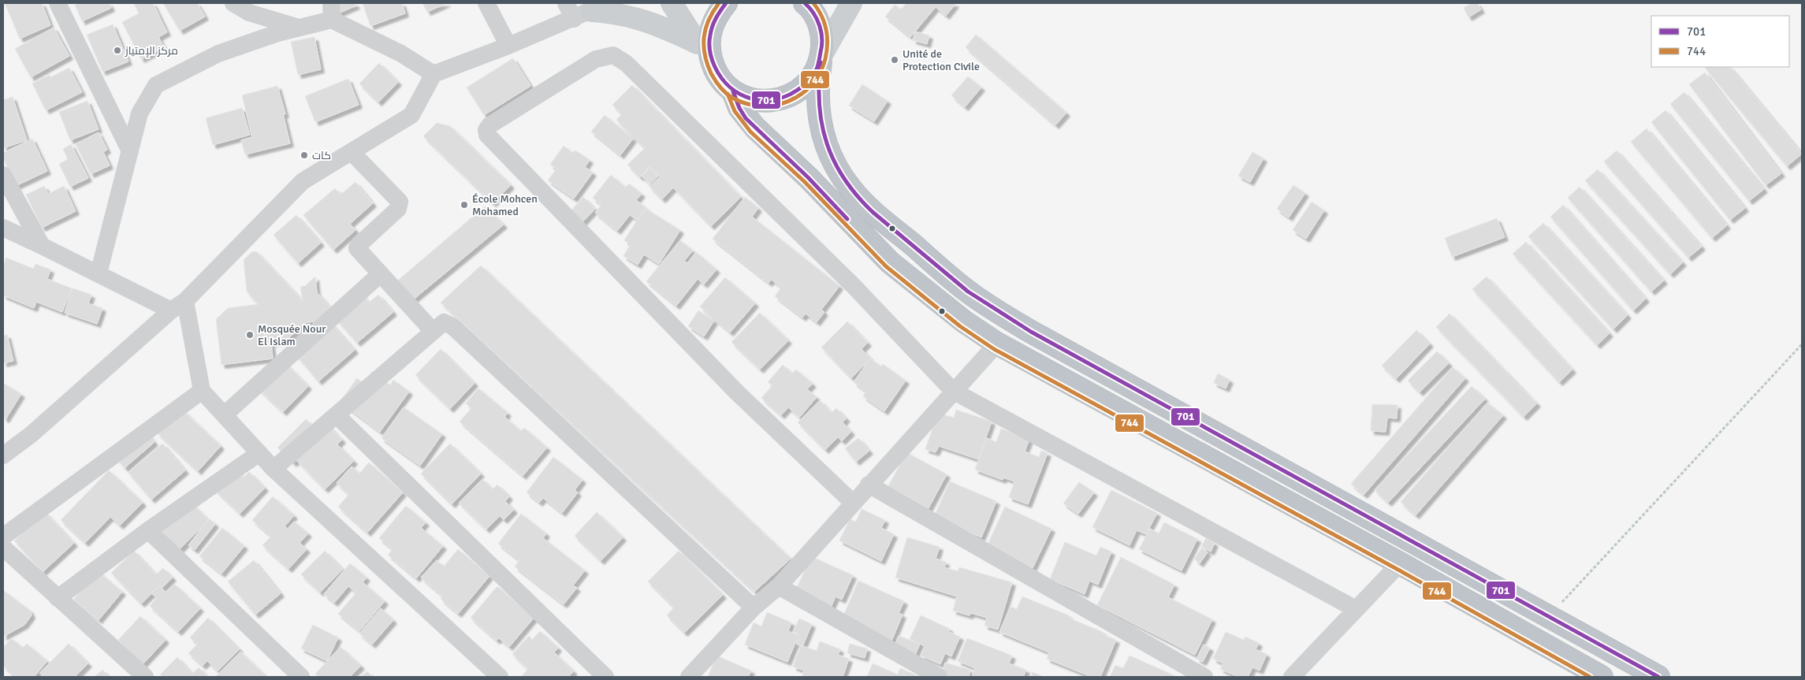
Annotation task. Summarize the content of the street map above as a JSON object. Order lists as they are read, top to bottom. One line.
{"places":["مركز الإمتياز","Unité de Protection Civile","كات","École Mohcen Mohamed","Mosquée Nour El Islam"],"lines":["transit line 701","transit line 744"],"legend":["701","744"]}
